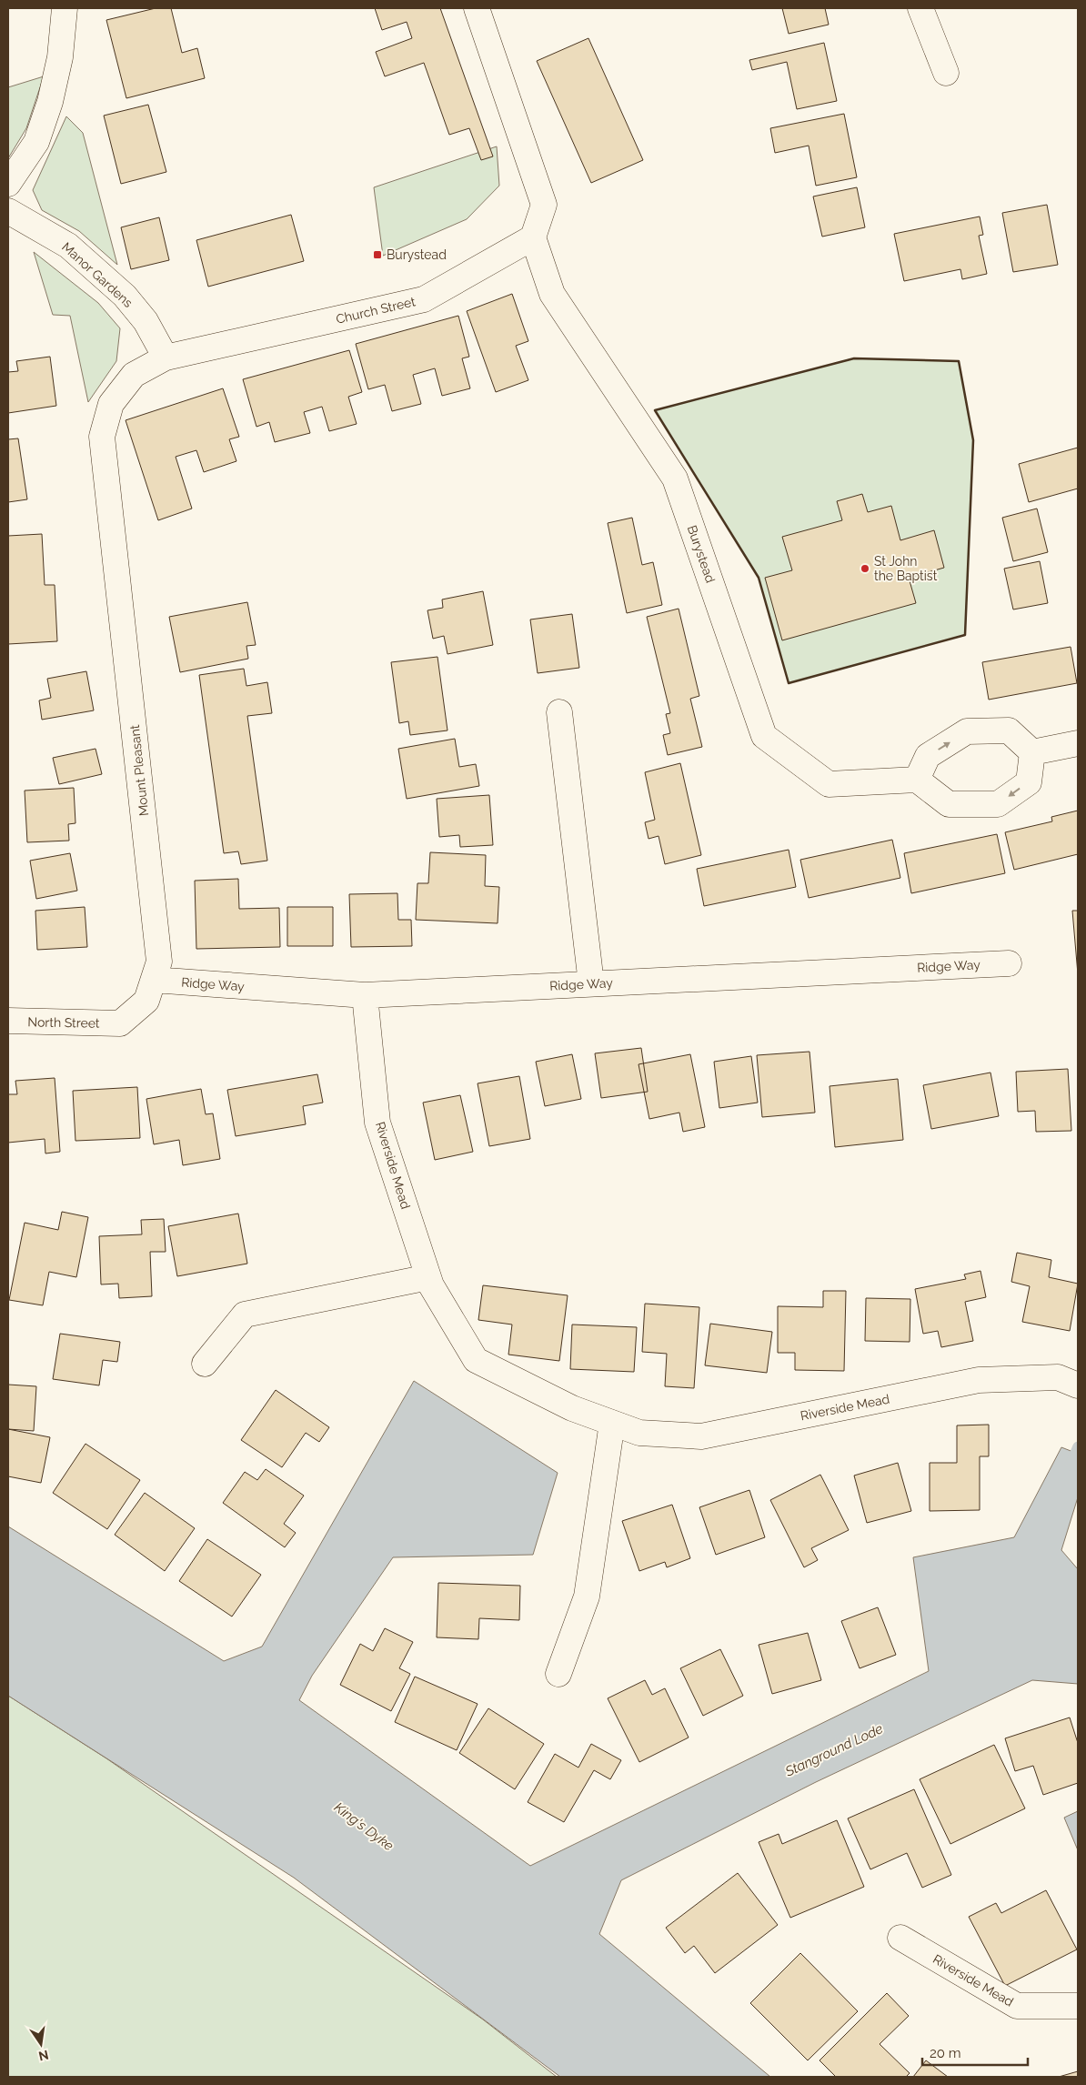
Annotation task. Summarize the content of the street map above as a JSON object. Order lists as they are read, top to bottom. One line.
{"streets":{"street":["Manor Gardens","Church Street","Burystead","Mount Pleasant","Ridge Way","North Street","Riverside Mead"]},"crossings":[["Manor Gardens","Church Street"],["Church Street","Burystead"],["Church Street","Mount Pleasant"],["Mount Pleasant","Ridge Way"],["Mount Pleasant","North Street"],["Ridge Way","Riverside Mead"]],"water":["Stanground Lode","King's Dyke"],"places":{"transit":["Burystead"],"other":["St John the Baptist"]},"scale_bar":"20 m","north":"bottom"}
